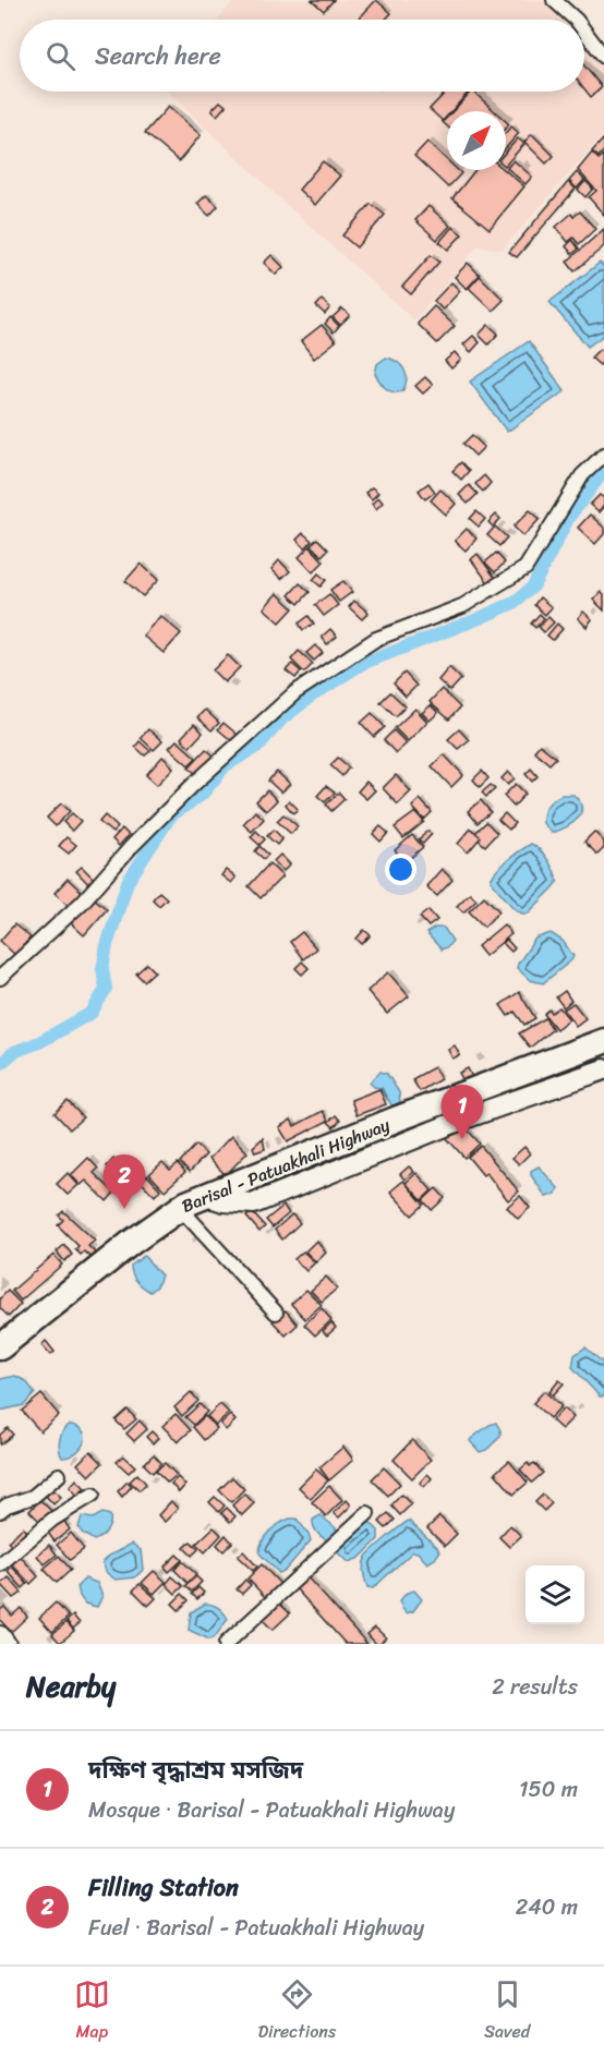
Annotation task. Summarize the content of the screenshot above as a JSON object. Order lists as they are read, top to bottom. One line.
{"streets":{"highway":["Barisal - Patuakhali Highway"]},"north":"top right","page":{"search":"Search here","pins":["1","2"],"heading":["Nearby","2 results"],"list":[{"mark":"1","name":"দক্ষিণ বৃদ্ধাশ্রম মসজিদ","note":"Mosque · Barisal - Patuakhali Highway","value":"150 m"},{"mark":"2","name":"Filling Station","note":"Fuel · Barisal - Patuakhali Highway","value":"240 m"}],"nav":["Map","Directions","Saved"]}}
